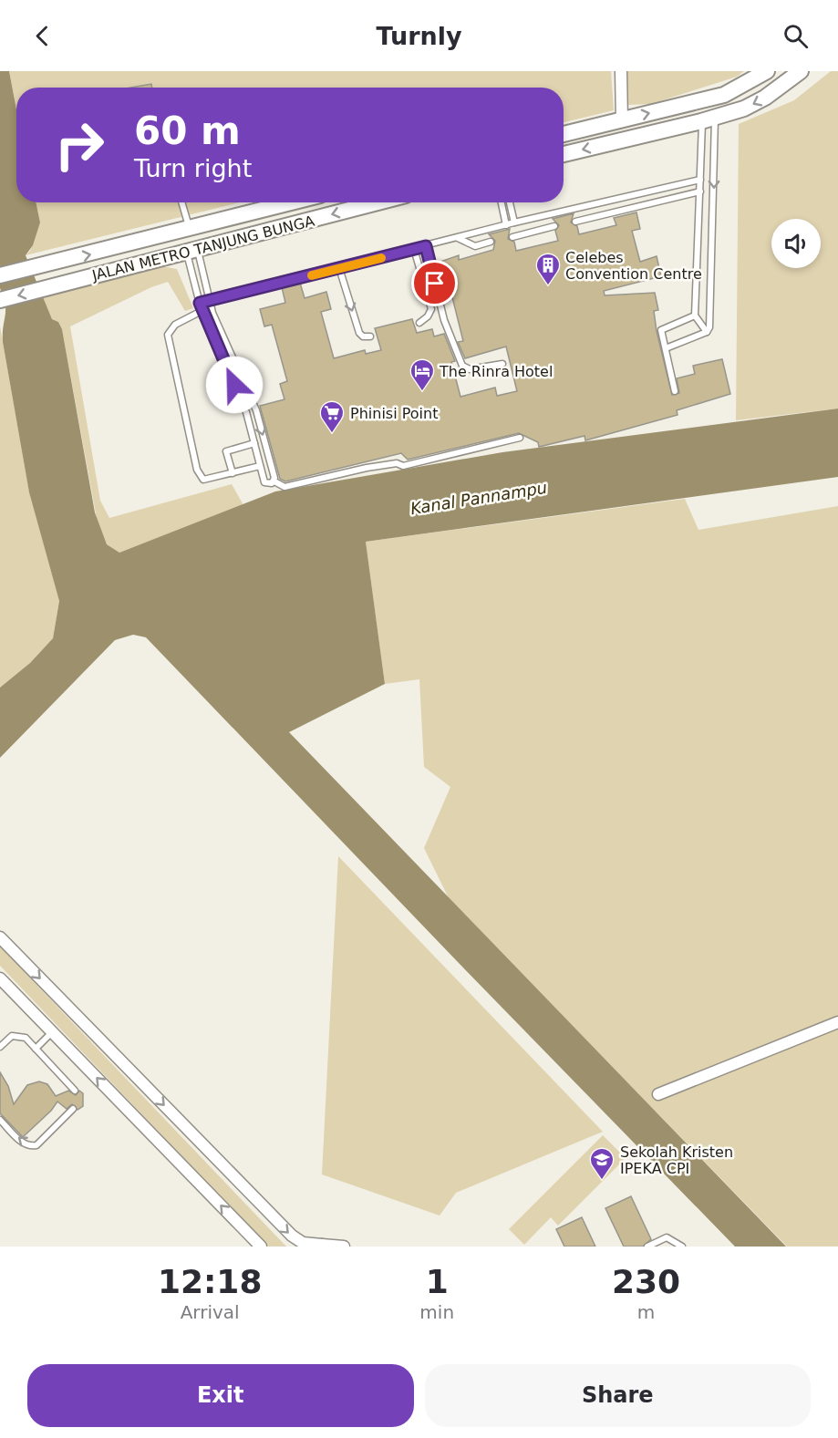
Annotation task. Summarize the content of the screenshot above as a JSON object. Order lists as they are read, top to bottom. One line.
{"streets":{"main road":["JALAN METRO TANJUNG BUNGA"]},"water":["Kanal Pannampu"],"places":{"building":["Celebes Convention Centre"],"hotel":["The Rinra Hotel"],"supermarket":["Phinisi Point"],"school or university":["Sekolah Kristen IPEKA CPI"]},"page":{"header":"Turnly","turn":["60 m","Turn right"],"eta":["12:18","Arrival","1","min","230","m"],"buttons":["Exit","Share"]}}
